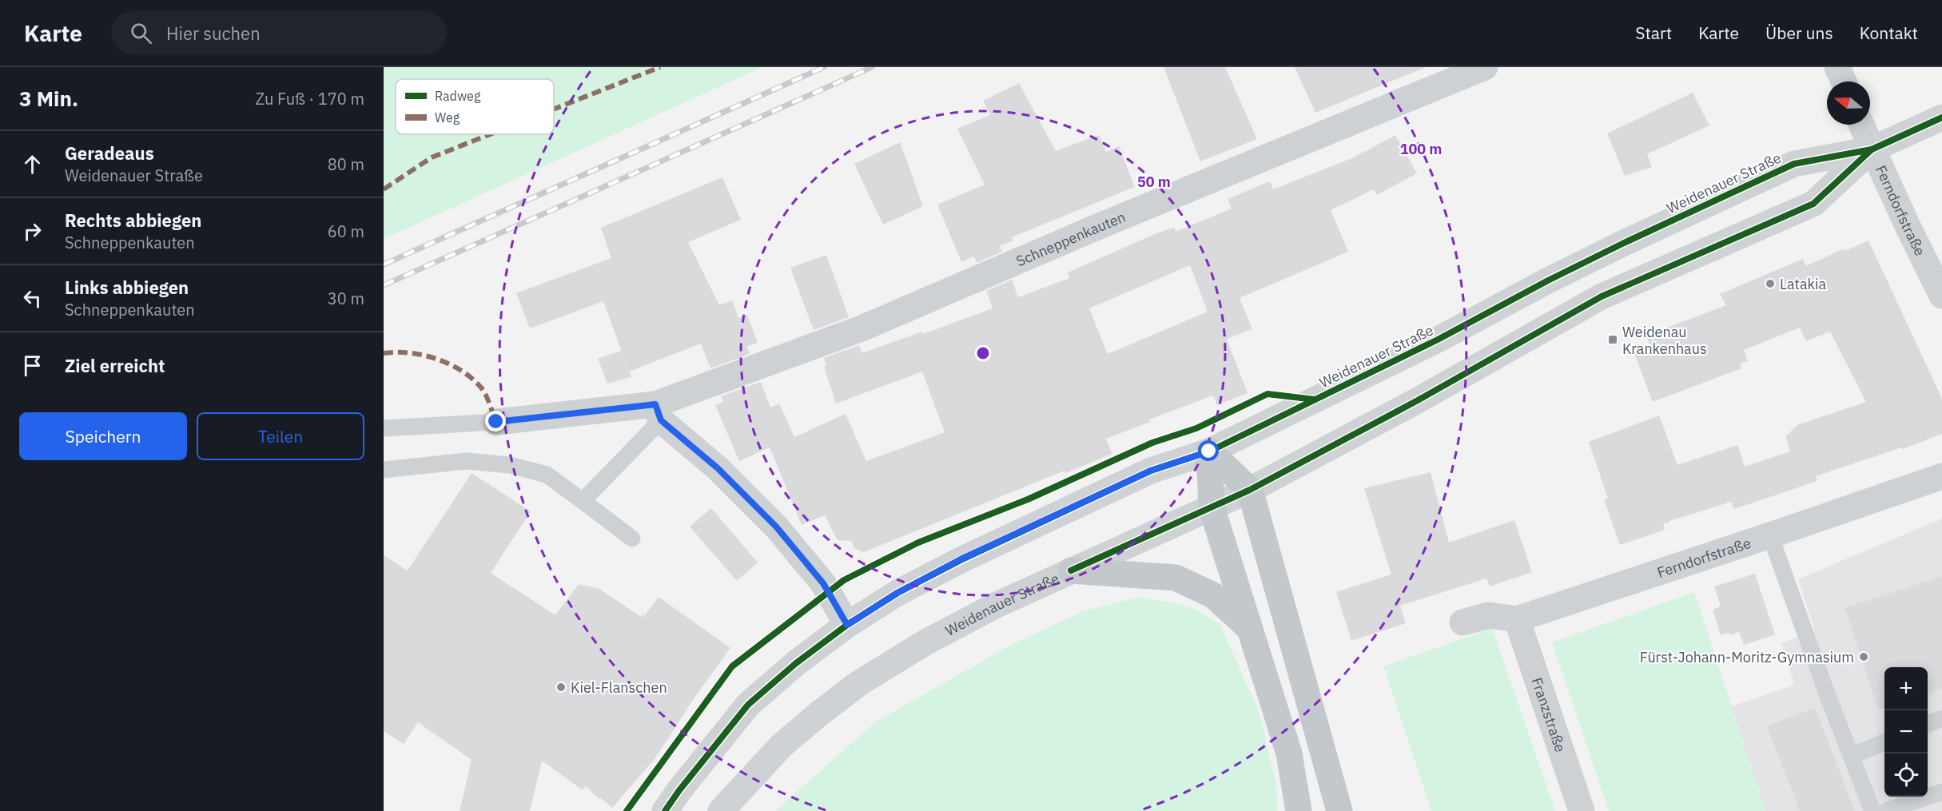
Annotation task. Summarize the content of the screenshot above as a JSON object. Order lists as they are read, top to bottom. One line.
{"streets":{"main road":["Weidenauer Straße"],"street":["Ferndorfstraße","Schneppenkauten","Franzstraße"]},"crossings":[["Weidenauer Straße","Ferndorfstraße"],["Ferndorfstraße","Franzstraße"]],"places":{"other":["Latakia","Fürst-Johann-Moritz-Gymnasium","Kiel-Flanschen"],"transit":["Weidenau Krankenhaus"]},"legend":["Radweg","Weg"],"north":"left","page":{"header":"Karte","search":"Hier suchen","nav":["Start","Karte","Über uns","Kontakt"],"heading":["3 Min.","Zu Fuß · 170 m"],"list":[["Geradeaus","Weidenauer Straße","80 m"],["Rechts abbiegen","Schneppenkauten","60 m"],["Links abbiegen","Schneppenkauten","30 m"],"Ziel erreicht"],"buttons":["Speichern","Teilen"],"map_buttons":["+","−"]},"rings":["100 m","50 m"]}
